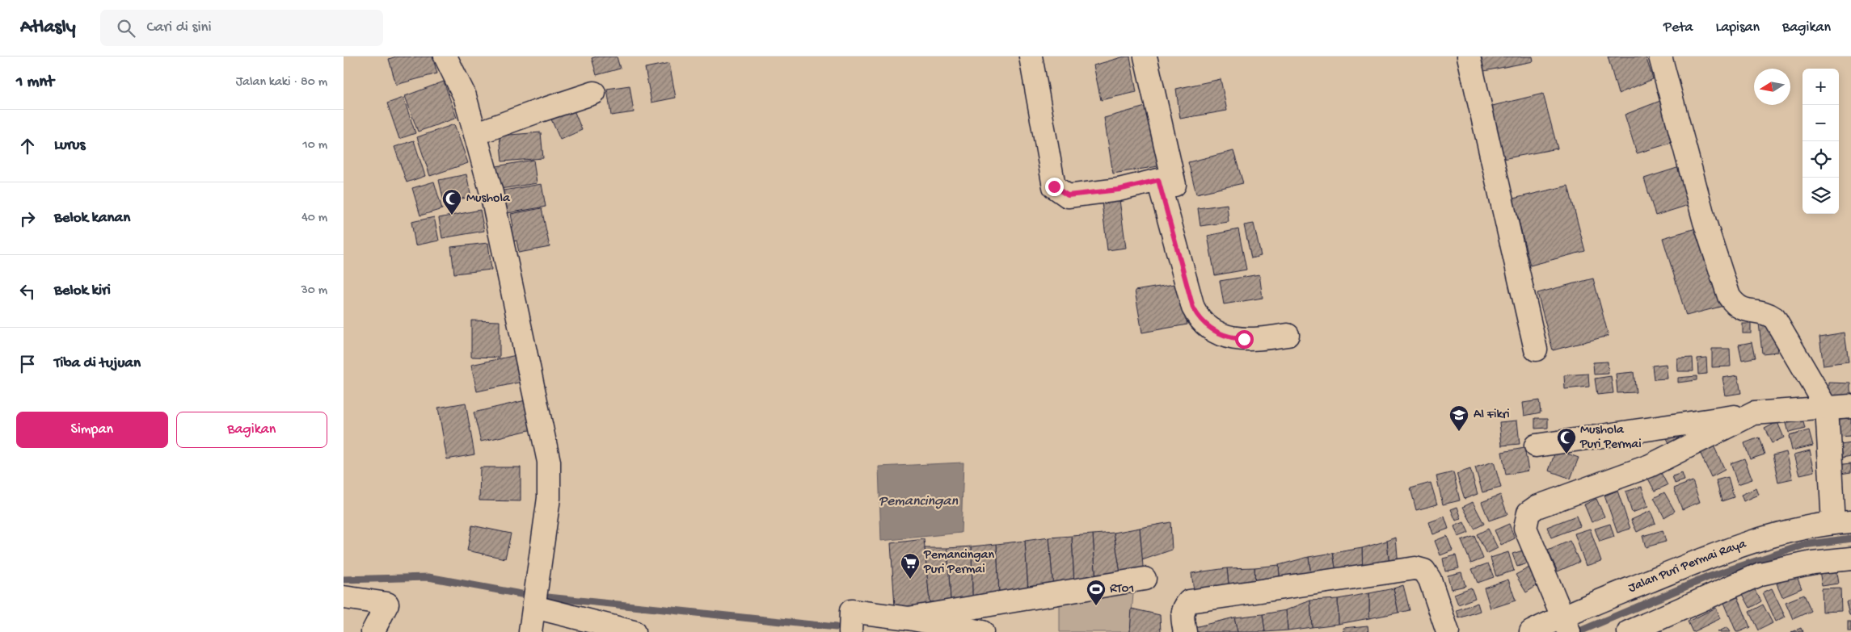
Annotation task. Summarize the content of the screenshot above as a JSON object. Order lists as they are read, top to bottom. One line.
{"streets":{"street":["Jalan Puri Permai Raya"]},"water":["Pemancingan"],"places":{"mosque":["Mushola","Mushola Puri Permai"],"school or university":["Al Fikri"],"supermarket":["Pemancingan Puri Permai"],"sports":["RT01"]},"north":"left","page":{"header":"Atlasly","search":"Cari di sini","nav":["Peta","Lapisan","Bagikan"],"heading":["1 mnt","Jalan kaki · 80 m"],"map_buttons":["+","−"],"list":[["Lurus","10 m"],["Belok kanan","40 m"],["Belok kiri","30 m"],"Tiba di tujuan"],"buttons":["Simpan","Bagikan"]}}
